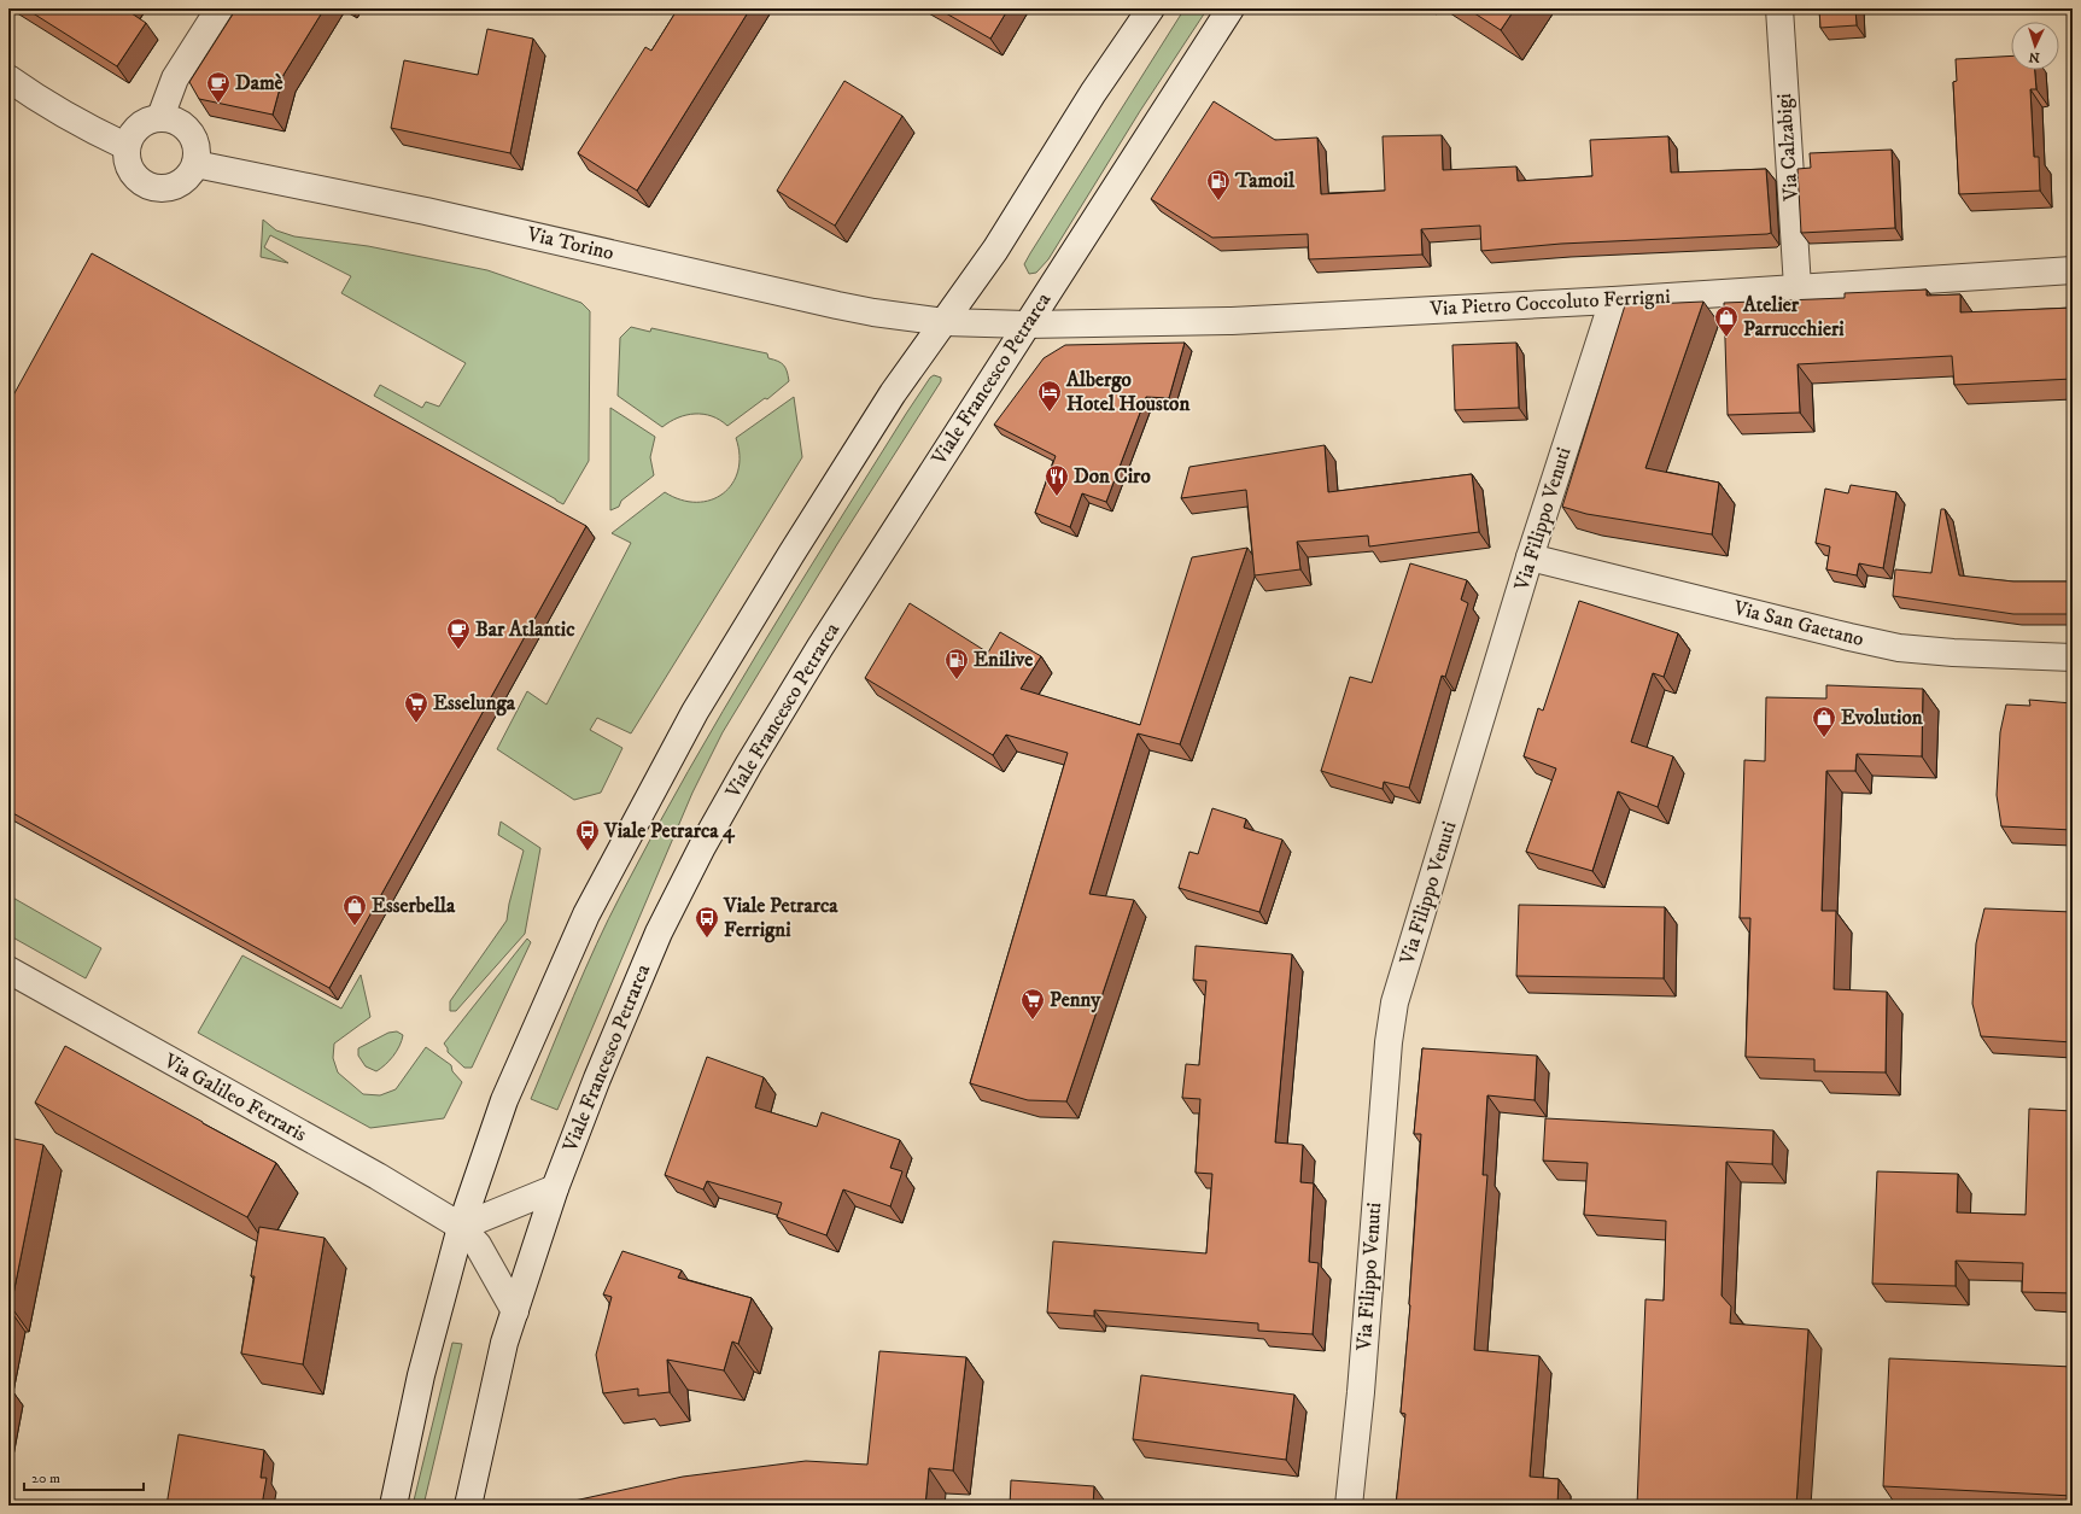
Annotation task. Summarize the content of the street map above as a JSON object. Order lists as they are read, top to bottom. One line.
{"streets":{"street":["Via Calzabigi","Via Torino","Via Pietro Coccoluto Ferrigni","Viale Francesco Petrarca","Via Filippo Venuti","Via San Gaetano","Via Galileo Ferraris"]},"crossings":[["Via Calzabigi","Via Pietro Coccoluto Ferrigni"],["Via Torino","Via Pietro Coccoluto Ferrigni"],["Via Torino","Viale Francesco Petrarca"],["Via Pietro Coccoluto Ferrigni","Viale Francesco Petrarca"],["Via Pietro Coccoluto Ferrigni","Via Filippo Venuti"],["Viale Francesco Petrarca","Via Galileo Ferraris"],["Via Filippo Venuti","Via San Gaetano"]],"places":{"cafe":["Damè","Bar Atlantic"],"fuel station":["Tamoil","Enilive"],"shop":["Atelier Parrucchieri","Evolution","Esserbella"],"hotel":["Albergo Hotel Houston"],"restaurant":["Don Ciro"],"supermarket":["Esselunga","Penny"],"bus stop":["Viale Petrarca 4","Viale Petrarca Ferrigni"]},"scale_bar":"20 m","north":"bottom"}
